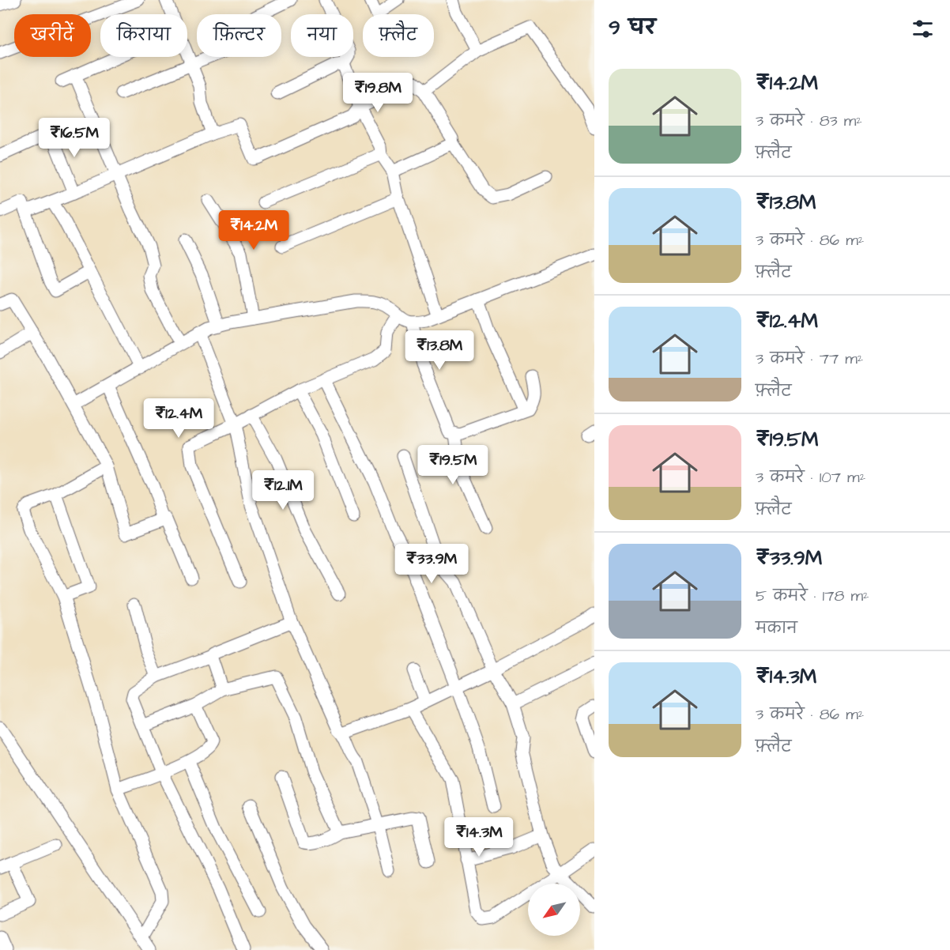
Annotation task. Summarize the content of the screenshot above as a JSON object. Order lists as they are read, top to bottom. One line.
{"north":"bottom left","page":{"heading":"9 घर","chip":["खरीदें","किराया","फ़िल्टर","नया","फ़्लैट"],"list":[{"name":"₹14.2M","note":"3 कमरे · 83 m² · फ़्लैट"},{"name":"₹13.8M","note":"3 कमरे · 86 m² · फ़्लैट"},{"name":"₹12.4M","note":"3 कमरे · 77 m² · फ़्लैट"},{"name":"₹19.5M","note":"3 कमरे · 107 m² · फ़्लैट"},{"name":"₹33.9M","note":"5 कमरे · 178 m² · मकान"},{"name":"₹14.3M","note":"3 कमरे · 86 m² · फ़्लैट"}],"price":["₹19.8M","₹16.5M","₹14.2M","₹13.8M","₹12.4M","₹19.5M","₹12.1M","₹33.9M","₹14.3M"]}}
